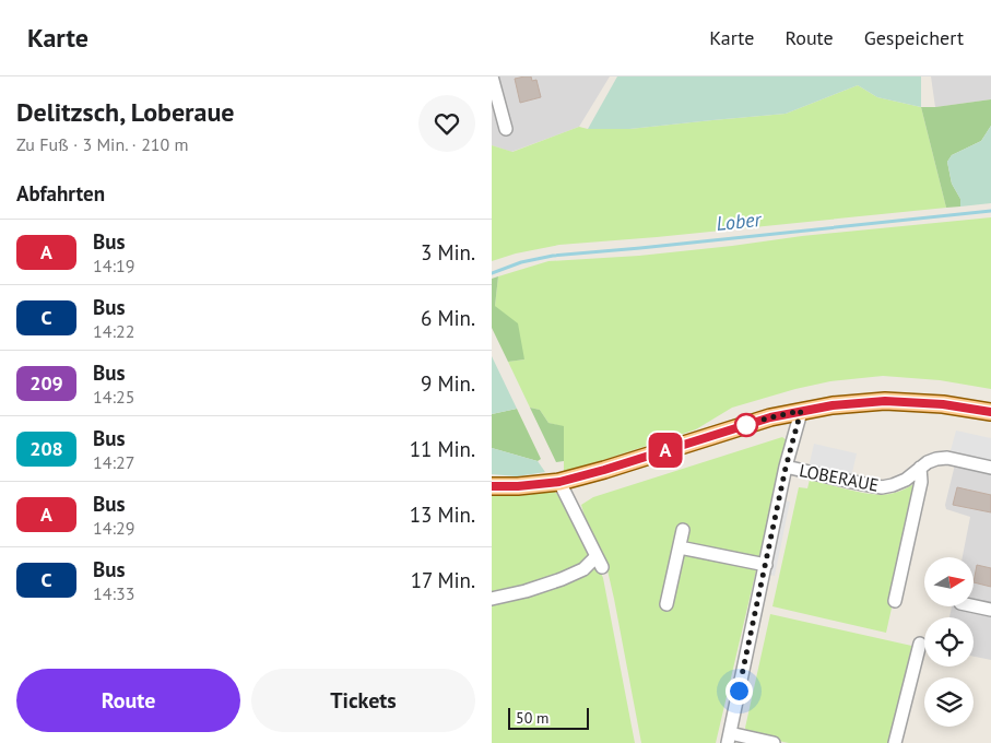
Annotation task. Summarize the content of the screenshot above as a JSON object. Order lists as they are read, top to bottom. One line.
{"streets":{"street":["LOBERAUE"]},"water":["Lober"],"lines":["bus line A"],"scale_bar":"50 m","north":"right","page":{"header":"Karte","nav":["Karte","Route","Gespeichert"],"heading":[["Delitzsch, Loberaue","Zu Fuß · 3 Min. · 210 m"],"Abfahrten"],"on_map":"A","list":[{"mark":"A","name":"Bus","note":"14:19","value":"3 Min."},{"mark":"C","name":"Bus","note":"14:22","value":"6 Min."},{"mark":"209","name":"Bus","note":"14:25","value":"9 Min."},{"mark":"208","name":"Bus","note":"14:27","value":"11 Min."},{"mark":"A","name":"Bus","note":"14:29","value":"13 Min."},{"mark":"C","name":"Bus","note":"14:33","value":"17 Min."}],"buttons":["Route","Tickets"],"scale":"50 m"}}
